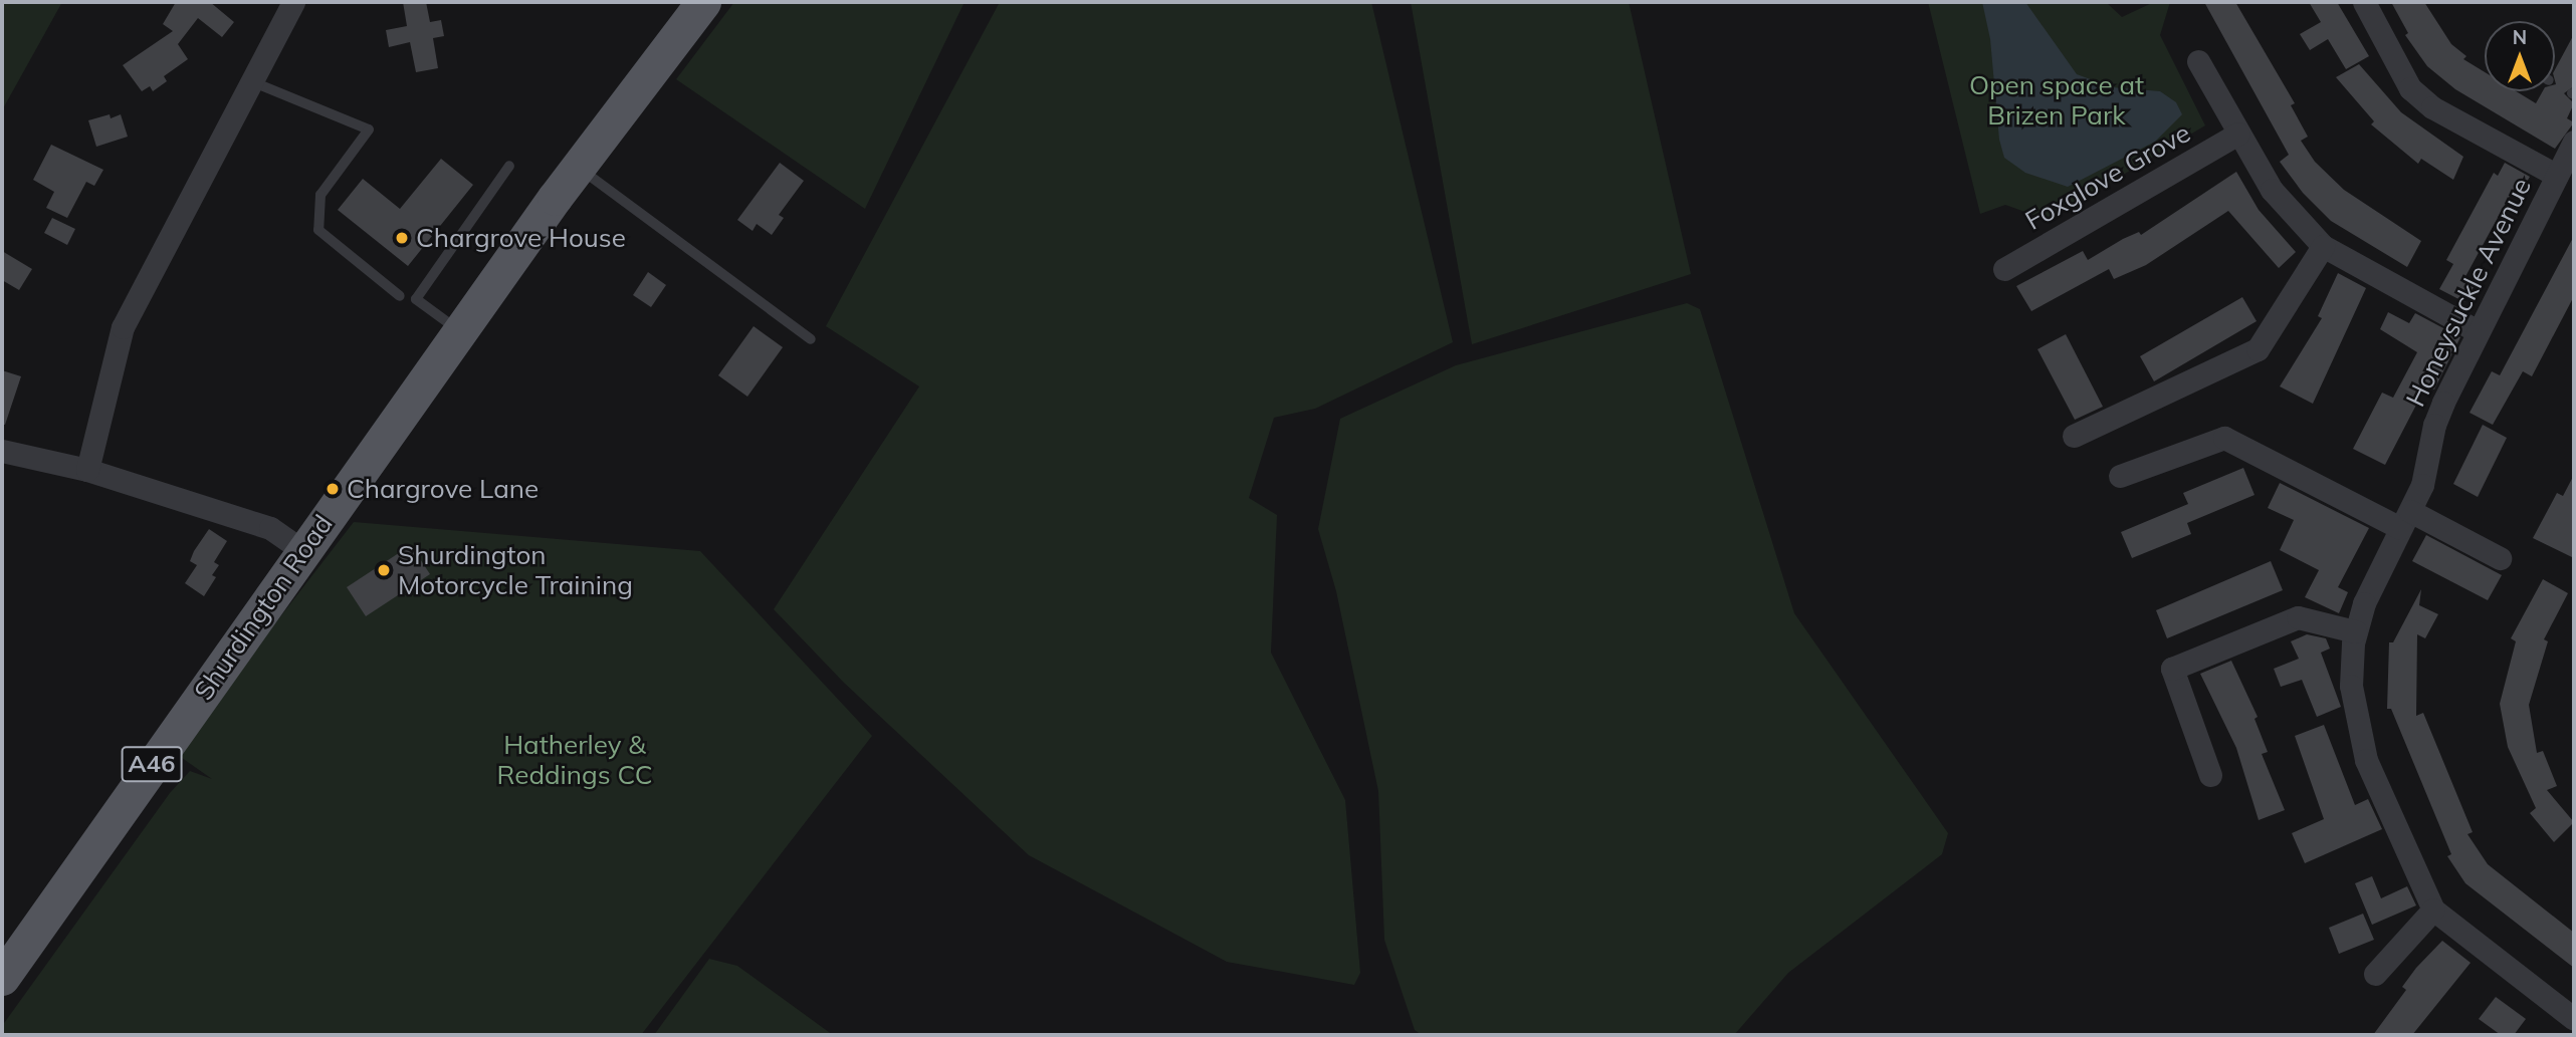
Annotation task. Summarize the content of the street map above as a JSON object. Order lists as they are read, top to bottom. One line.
{"streets":{"main road":["Shurdington Road","A46"],"street":["Foxglove Grove","Honeysuckle Avenue"]},"parks":["Open space at Brizen Park","Hatherley & Reddings CC"],"places":["Chargrove House","Chargrove Lane","Shurdington Motorcycle Training"],"north":"top"}
